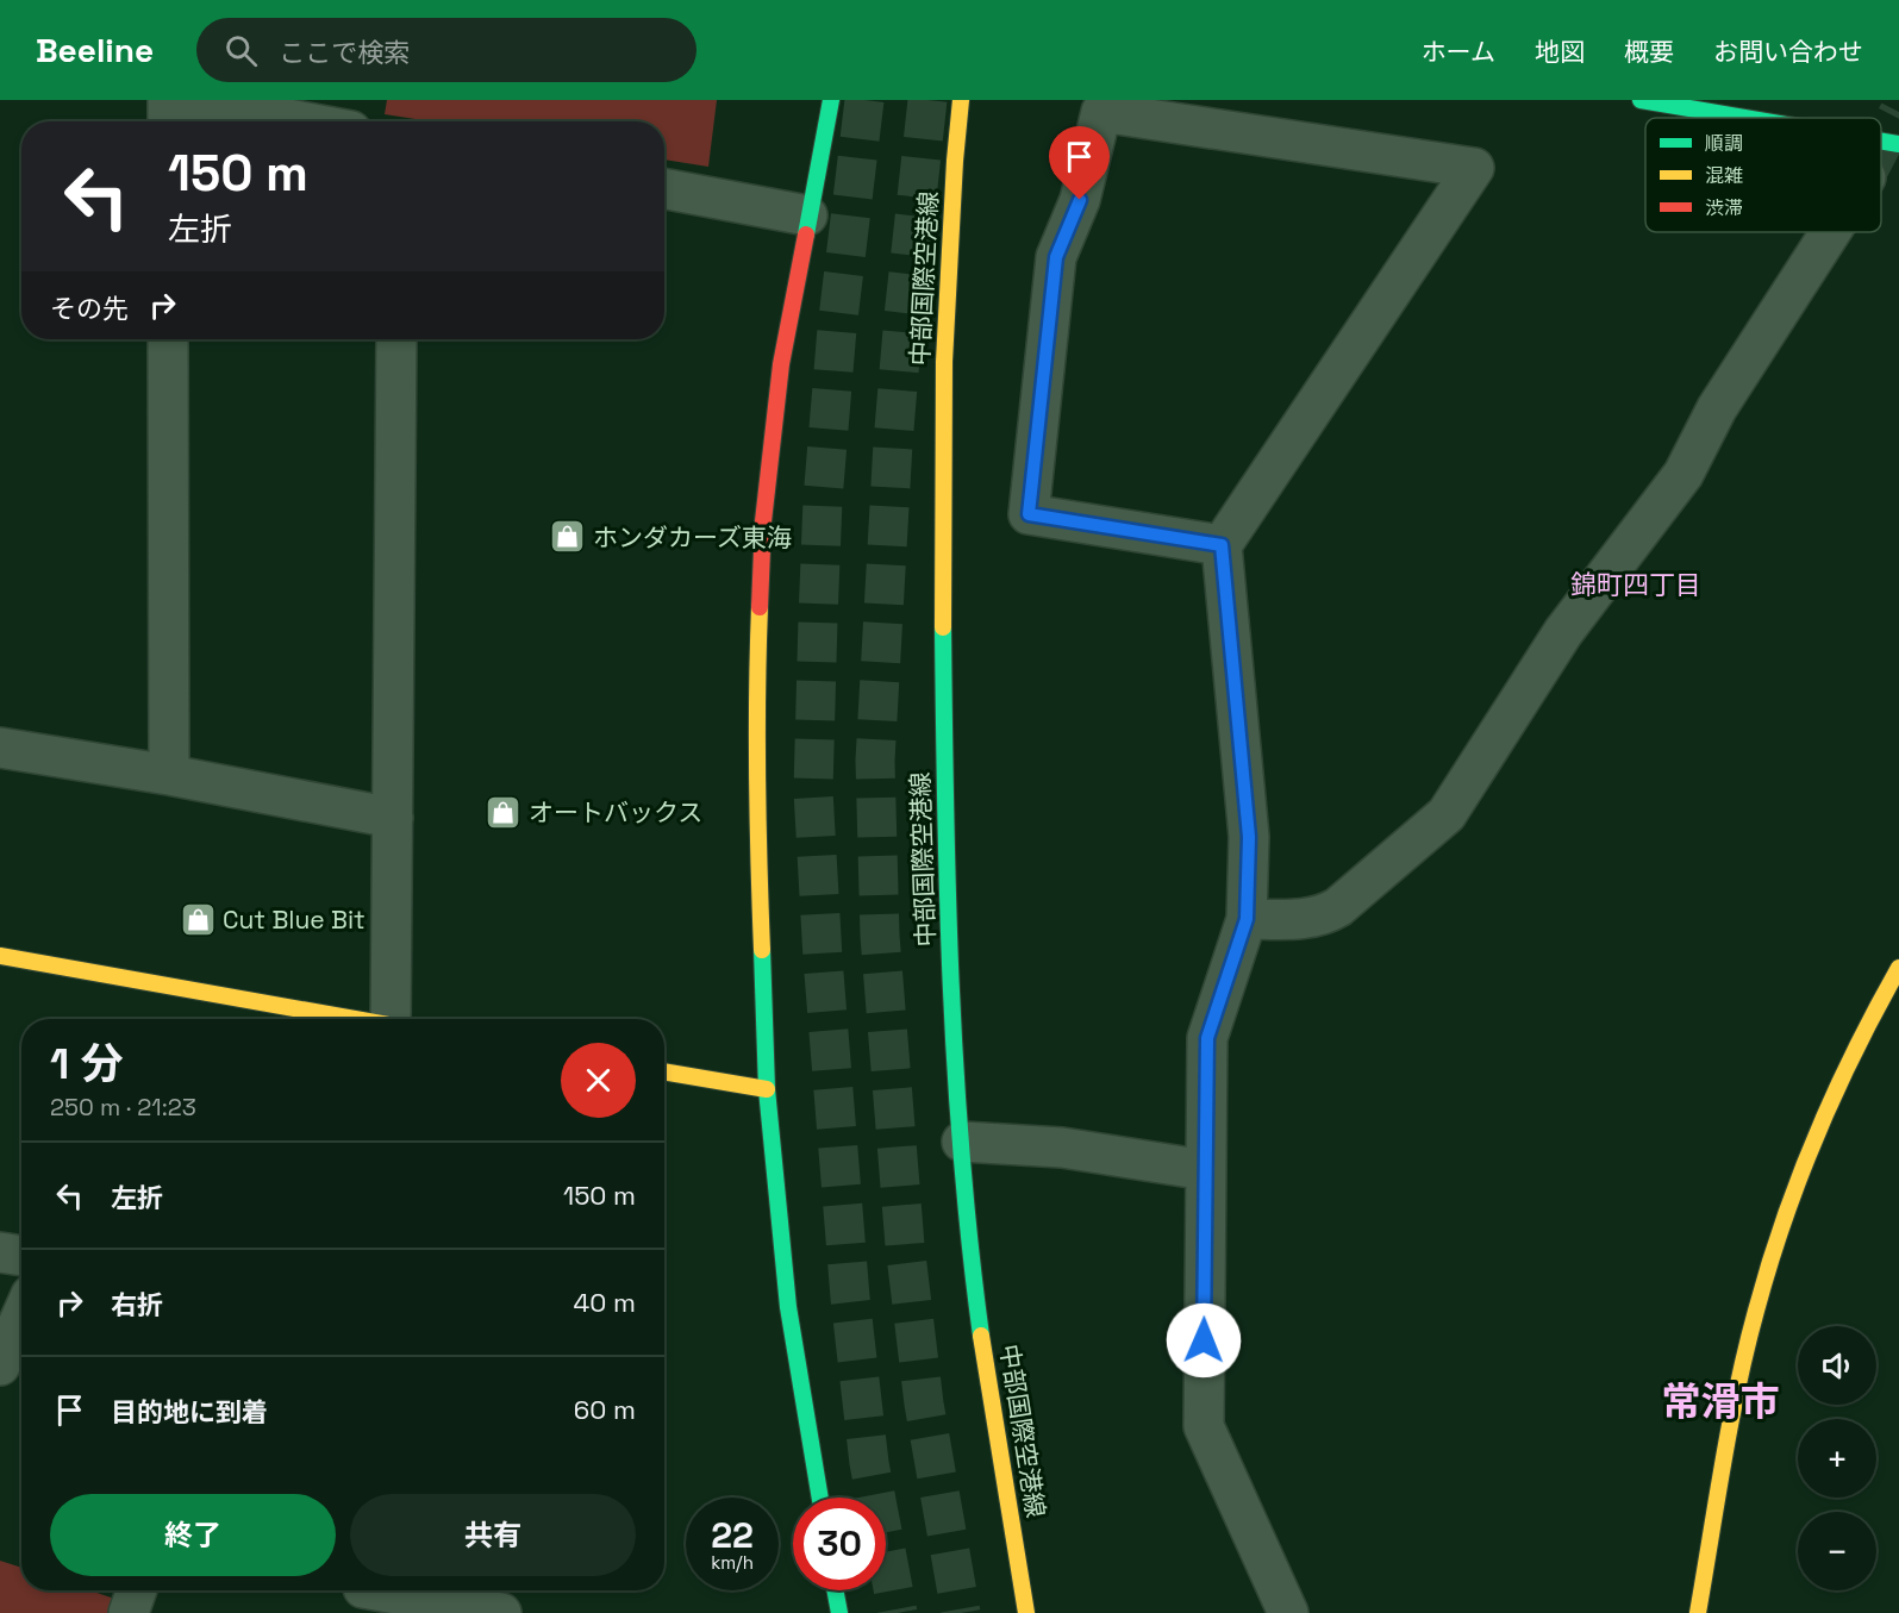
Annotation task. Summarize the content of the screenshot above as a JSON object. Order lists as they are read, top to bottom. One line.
{"streets":{"main road":["中部国際空港線"]},"districts":["錦町四丁目","常滑市"],"places":{"shop":["ホンダカーズ東海","オートバックス","Cut Blue Bit"]},"legend":["順調","混雑","渋滞"],"page":{"header":"Beeline","search":"ここで検索","nav":["ホーム","地図","概要","お問い合わせ"],"turn":["150 m","左折"],"then":"その先","heading":["1 分","250 m · 21:23"],"list":[{"name":"左折","value":"150 m"},{"name":"右折","value":"40 m"},{"name":"目的地に到着","value":"60 m"}],"map_buttons":["+","−"],"buttons":["終了","共有"],"speed":"22 km/h","limit":"30"}}
